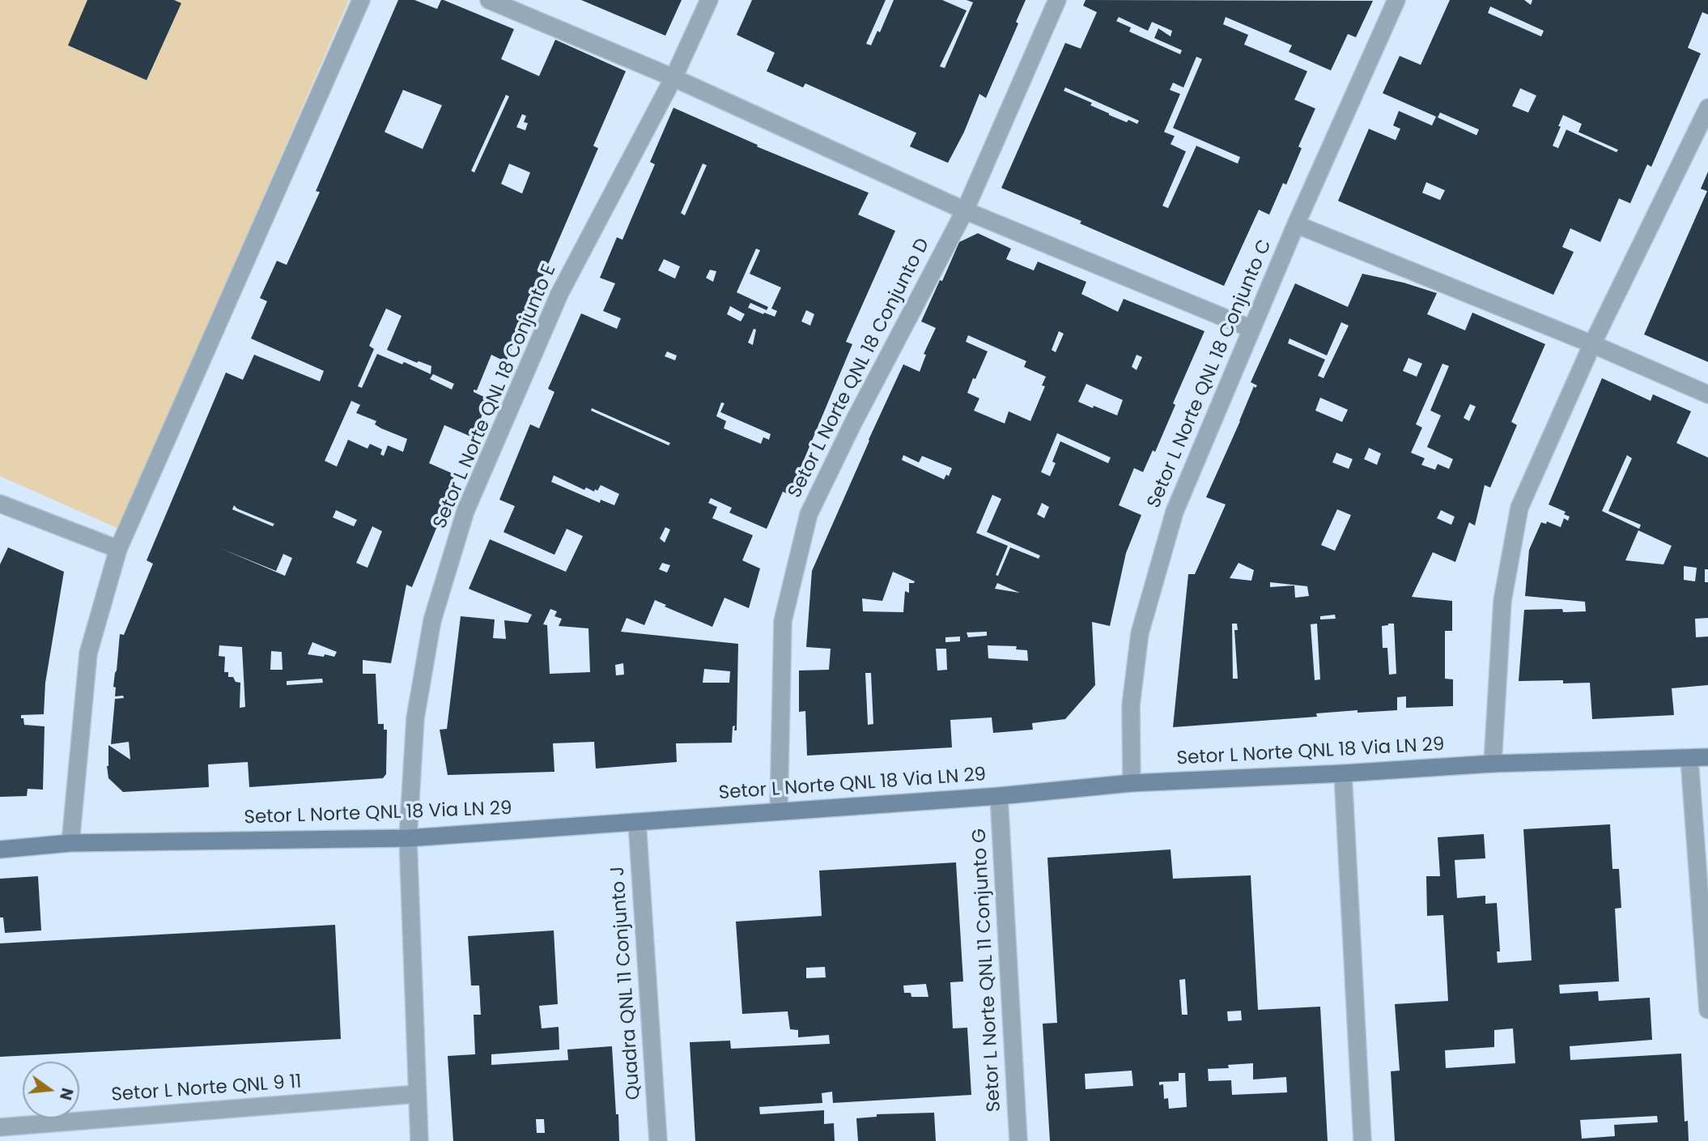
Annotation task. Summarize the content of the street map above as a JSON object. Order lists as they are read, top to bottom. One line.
{"streets":{"street":["Setor L Norte QNL 18 Conjunto D","Setor L Norte QNL 18 Conjunto C","Setor L Norte QNL 18 Conjunto E","Setor L Norte QNL 18 Via LN 29","Setor L Norte QNL 11 Conjunto G","Quadra QNL 11 Conjunto J","Setor L Norte QNL 9 11"]},"crossings":[["Setor L Norte QNL 18 Conjunto D","Setor L Norte QNL 18 Via LN 29"],["Setor L Norte QNL 18 Conjunto C","Setor L Norte QNL 18 Via LN 29"],["Setor L Norte QNL 18 Conjunto E","Setor L Norte QNL 18 Via LN 29"],["Setor L Norte QNL 18 Conjunto E","Setor L Norte QNL 9 11"],["Setor L Norte QNL 18 Via LN 29","Setor L Norte QNL 11 Conjunto G"],["Setor L Norte QNL 18 Via LN 29","Quadra QNL 11 Conjunto J"]],"north":"right"}
